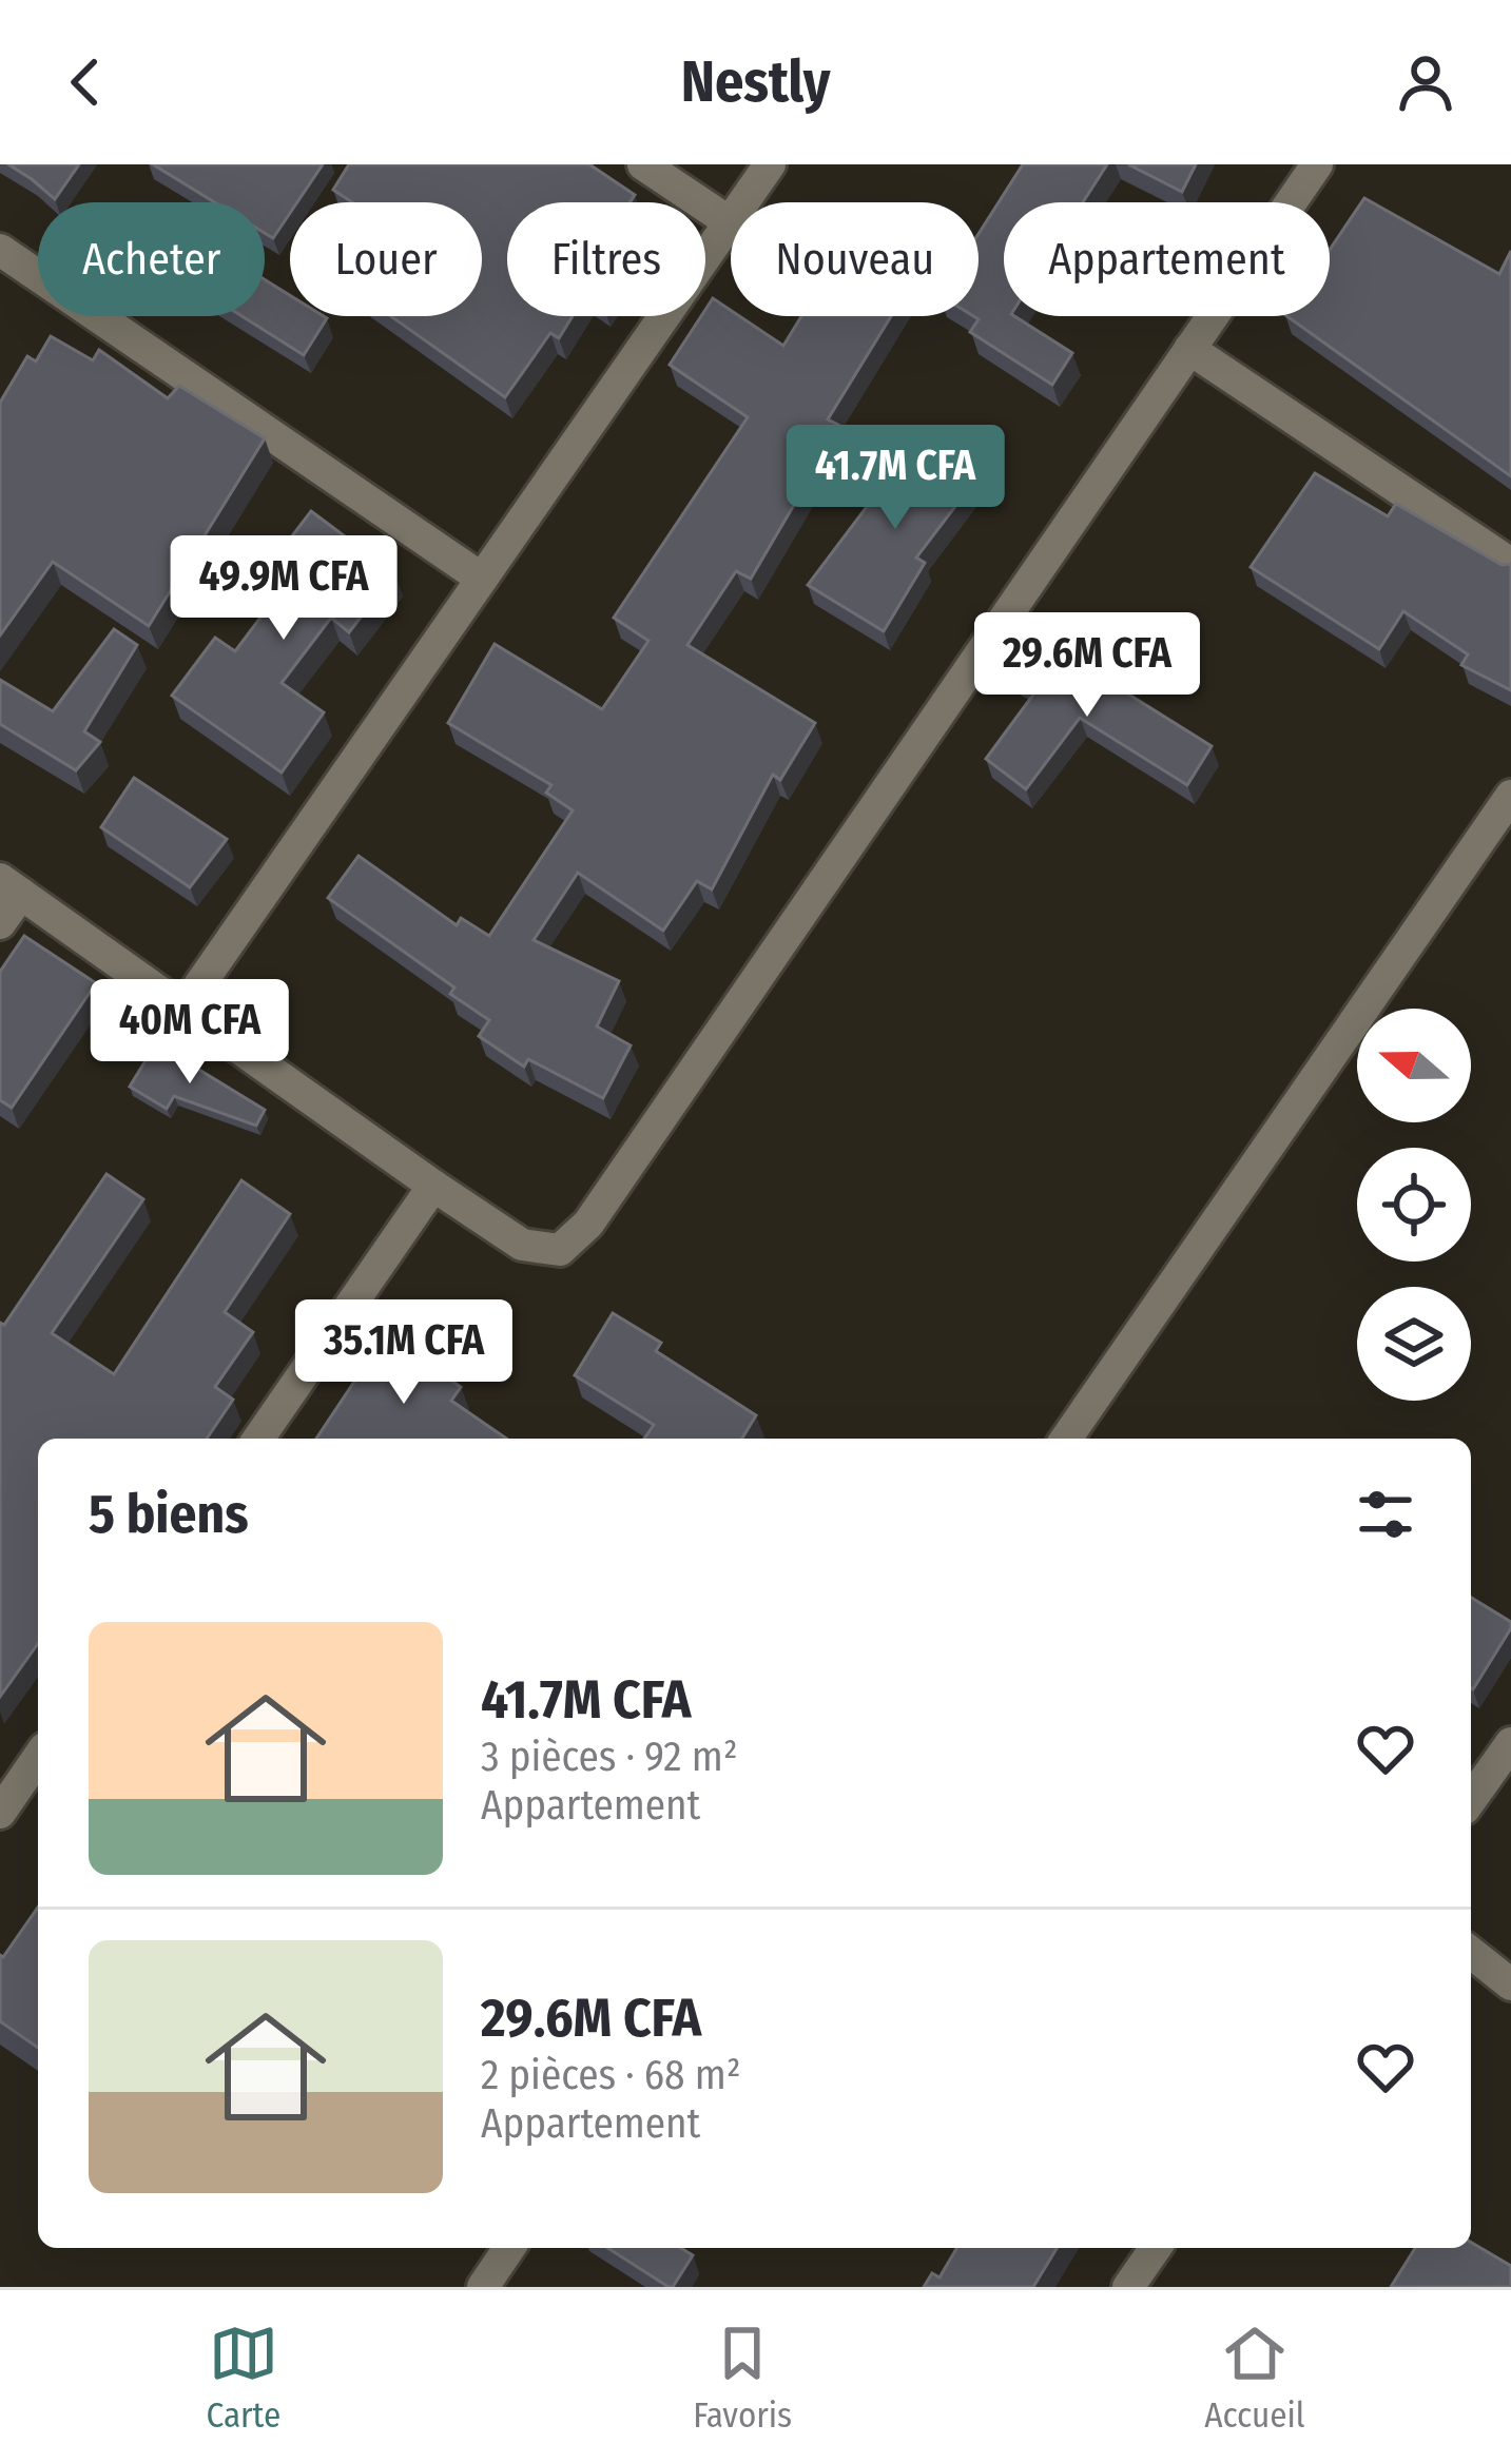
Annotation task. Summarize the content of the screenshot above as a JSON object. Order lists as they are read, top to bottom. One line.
{"north":"left","page":{"header":"Nestly","chip":["Acheter","Louer","Filtres","Nouveau","Appartement"],"price":["41.7M CFA","49.9M CFA","29.6M CFA","40M CFA","35.1M CFA"],"heading":"5 biens","list":[{"name":"41.7M CFA","note":"3 pièces · 92 m² · Appartement"},{"name":"29.6M CFA","note":"2 pièces · 68 m² · Appartement"}],"tabs":["Carte","Favoris","Accueil"]}}
